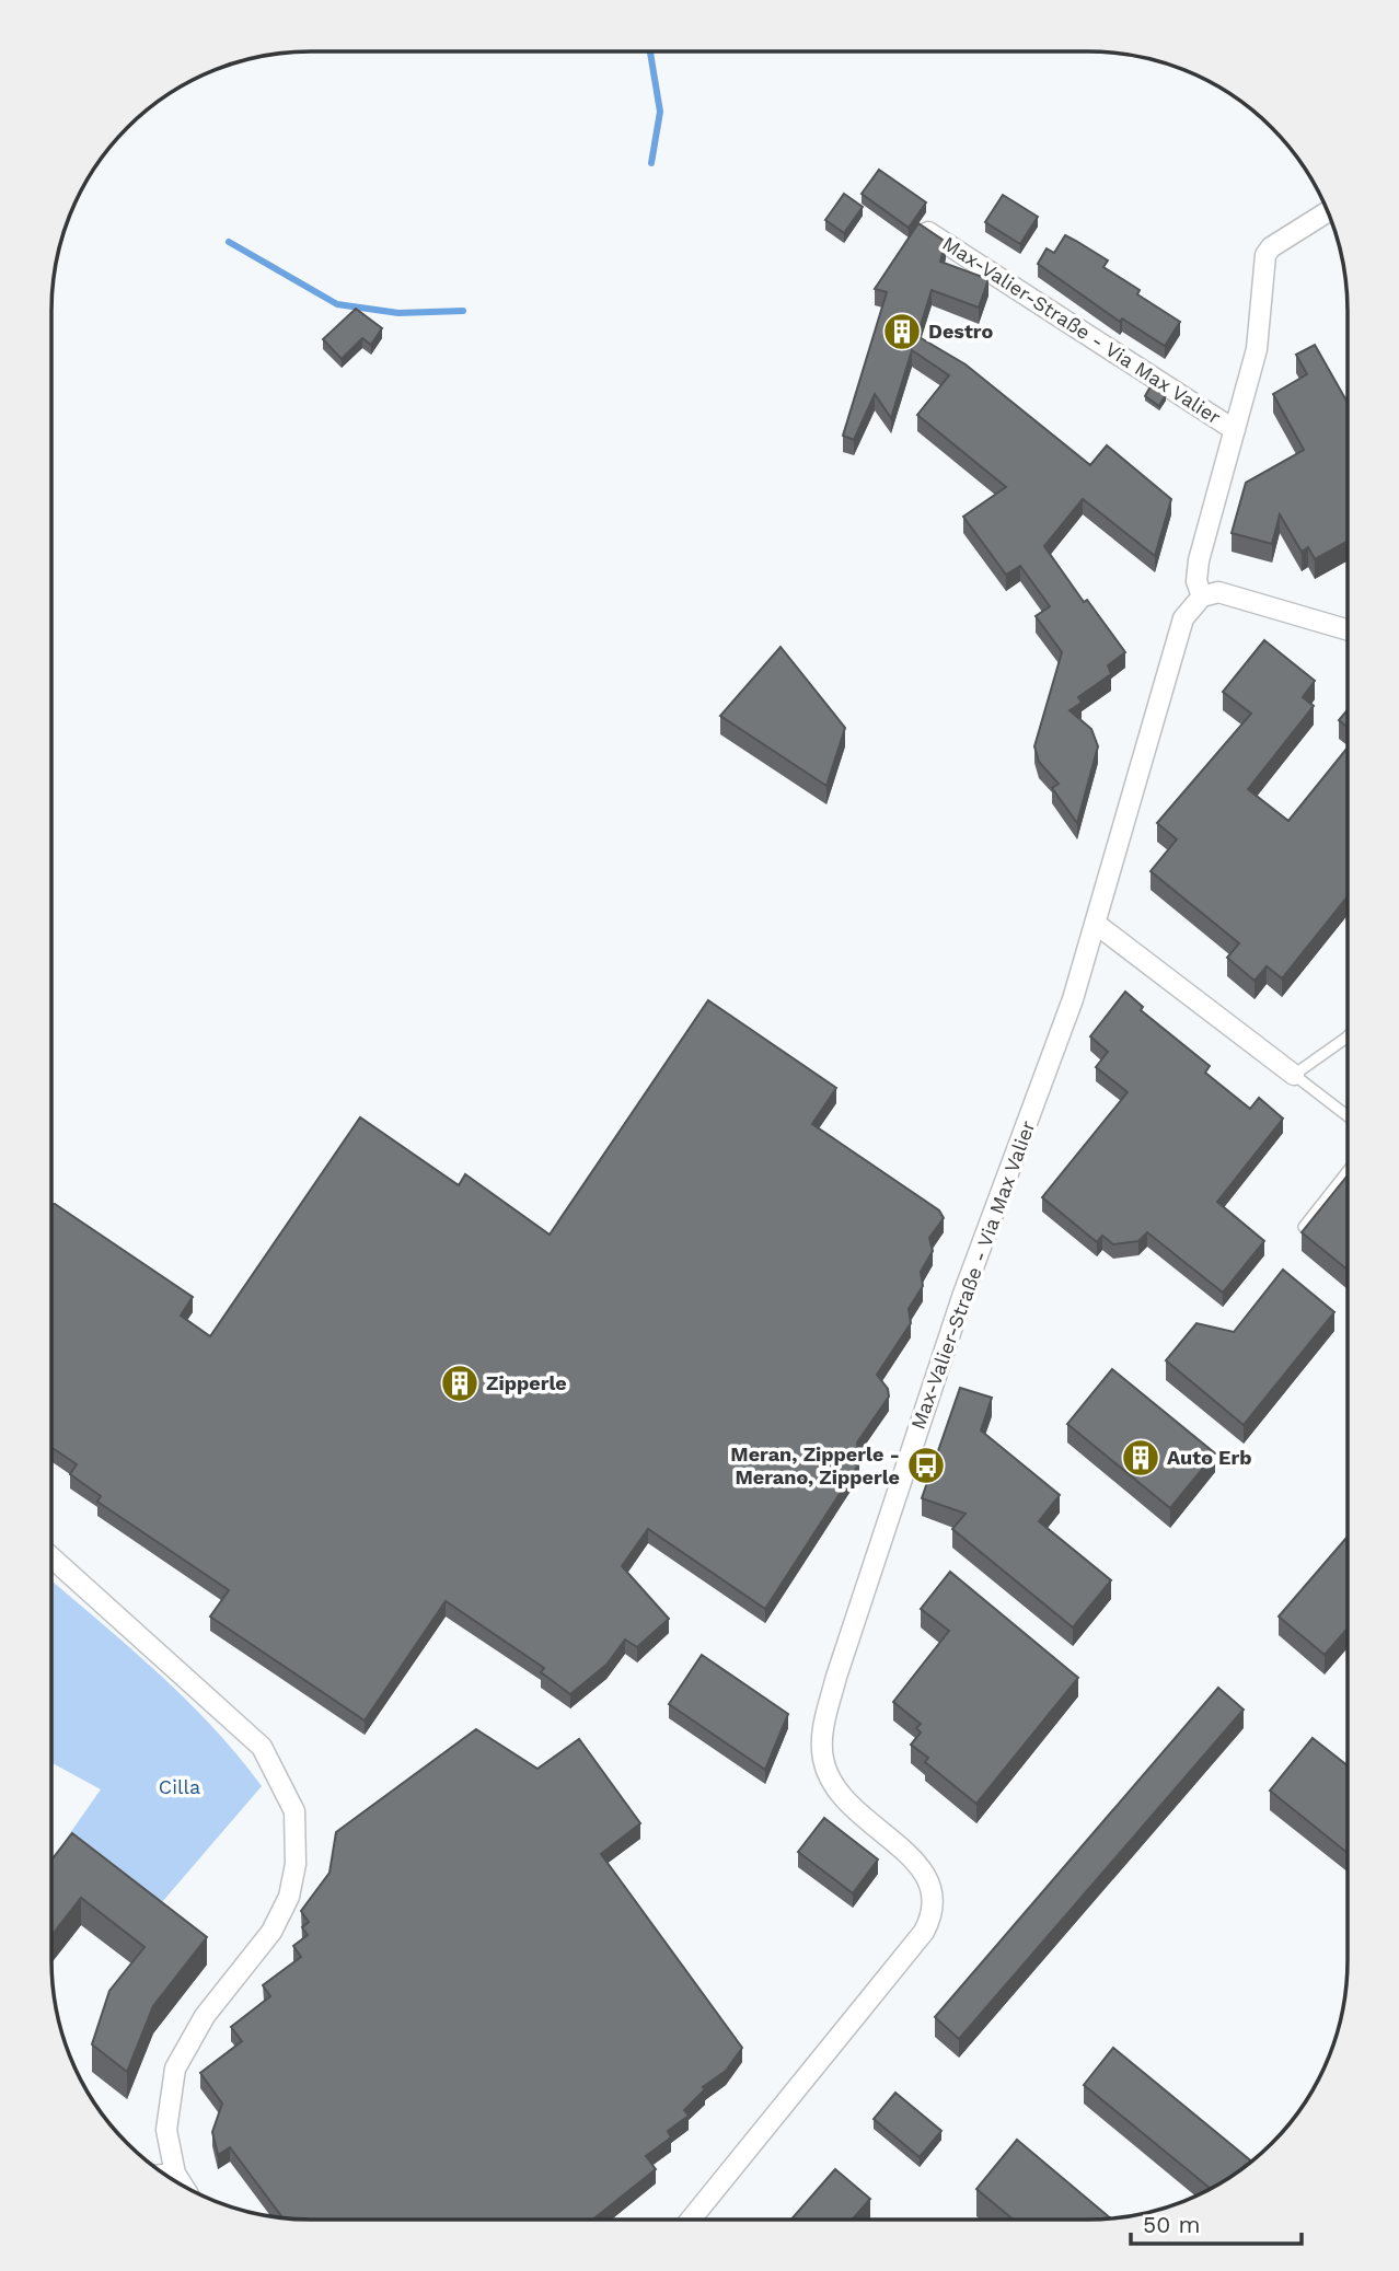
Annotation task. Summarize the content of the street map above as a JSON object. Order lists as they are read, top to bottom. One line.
{"streets":{"street":["Max-Valier-Straße - Via Max Valier"]},"parks":["Cilla"],"places":{"building":["Destro","Zipperle","Auto Erb"],"bus stop":["Meran, Zipperle - Merano, Zipperle"]},"scale_bar":"50 m"}
